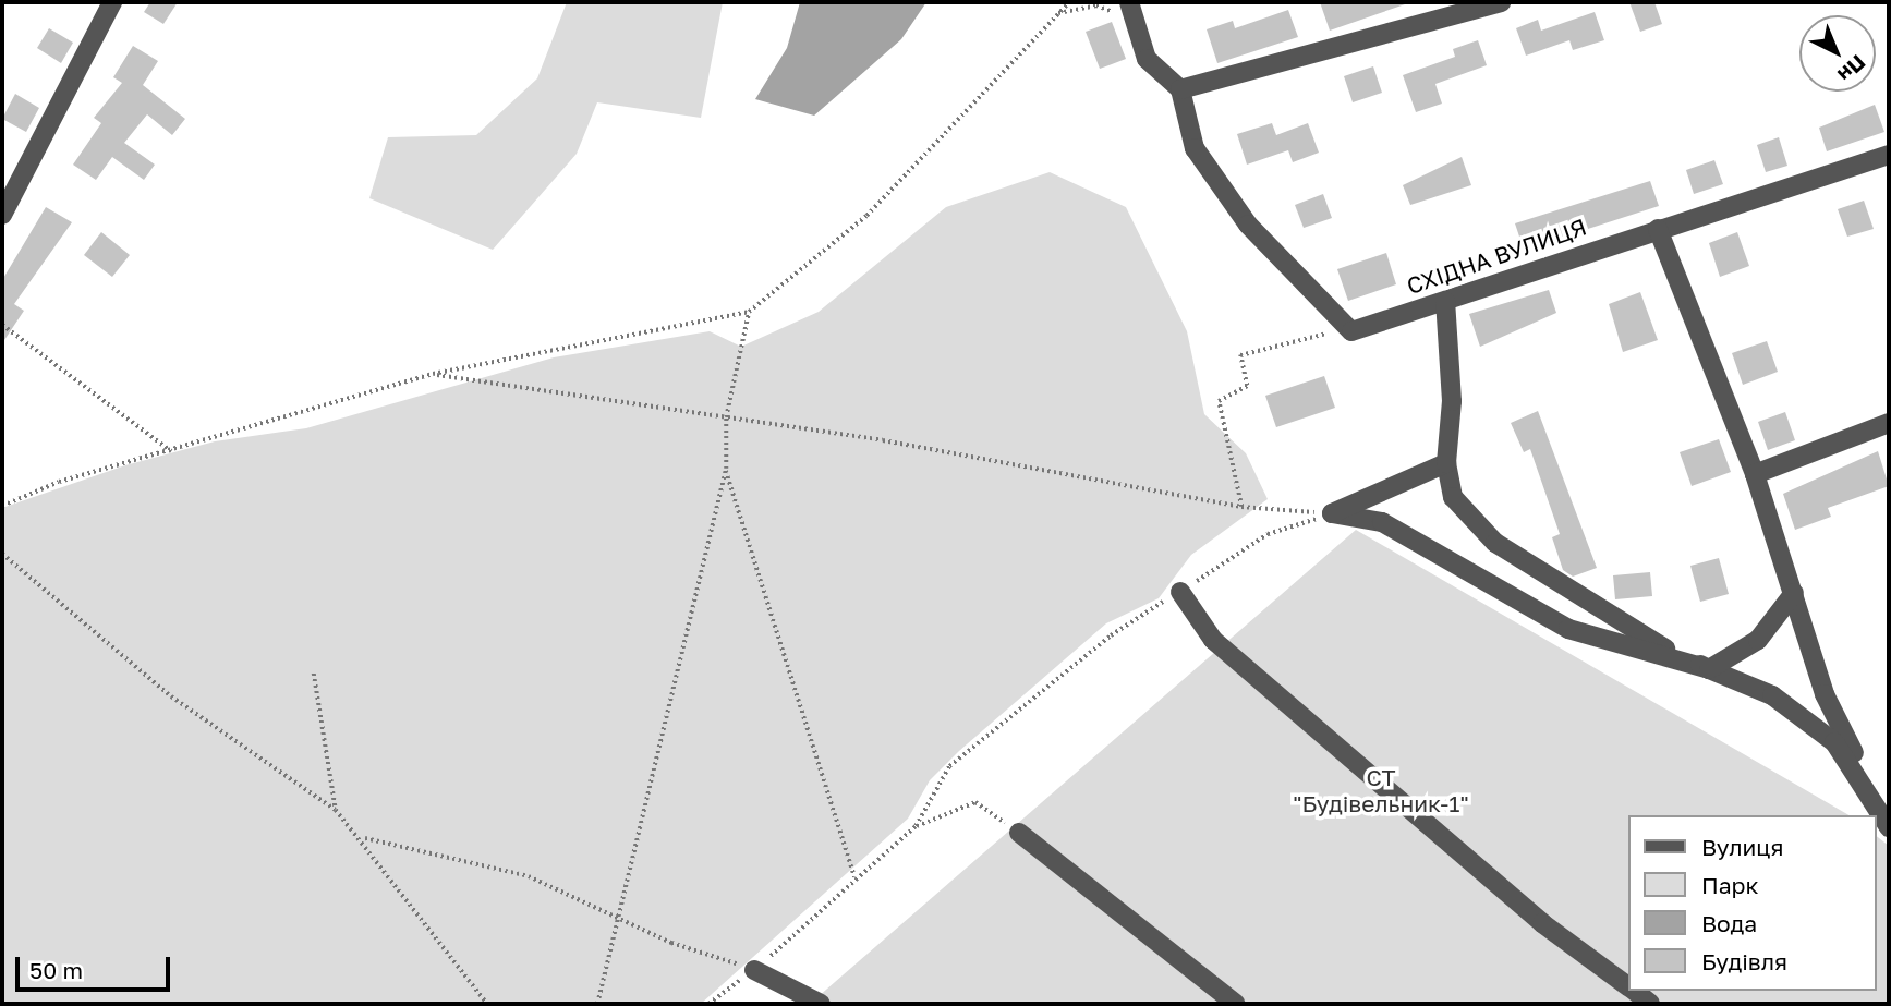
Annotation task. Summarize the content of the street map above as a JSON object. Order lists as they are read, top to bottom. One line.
{"streets":{"street":["СХІДНА ВУЛИЦЯ"]},"parks":["СТ \"Будівельник-1\""],"legend":["Вулиця","Парк","Вода","Будівля"],"scale_bar":"50 m","north":"bottom right"}
